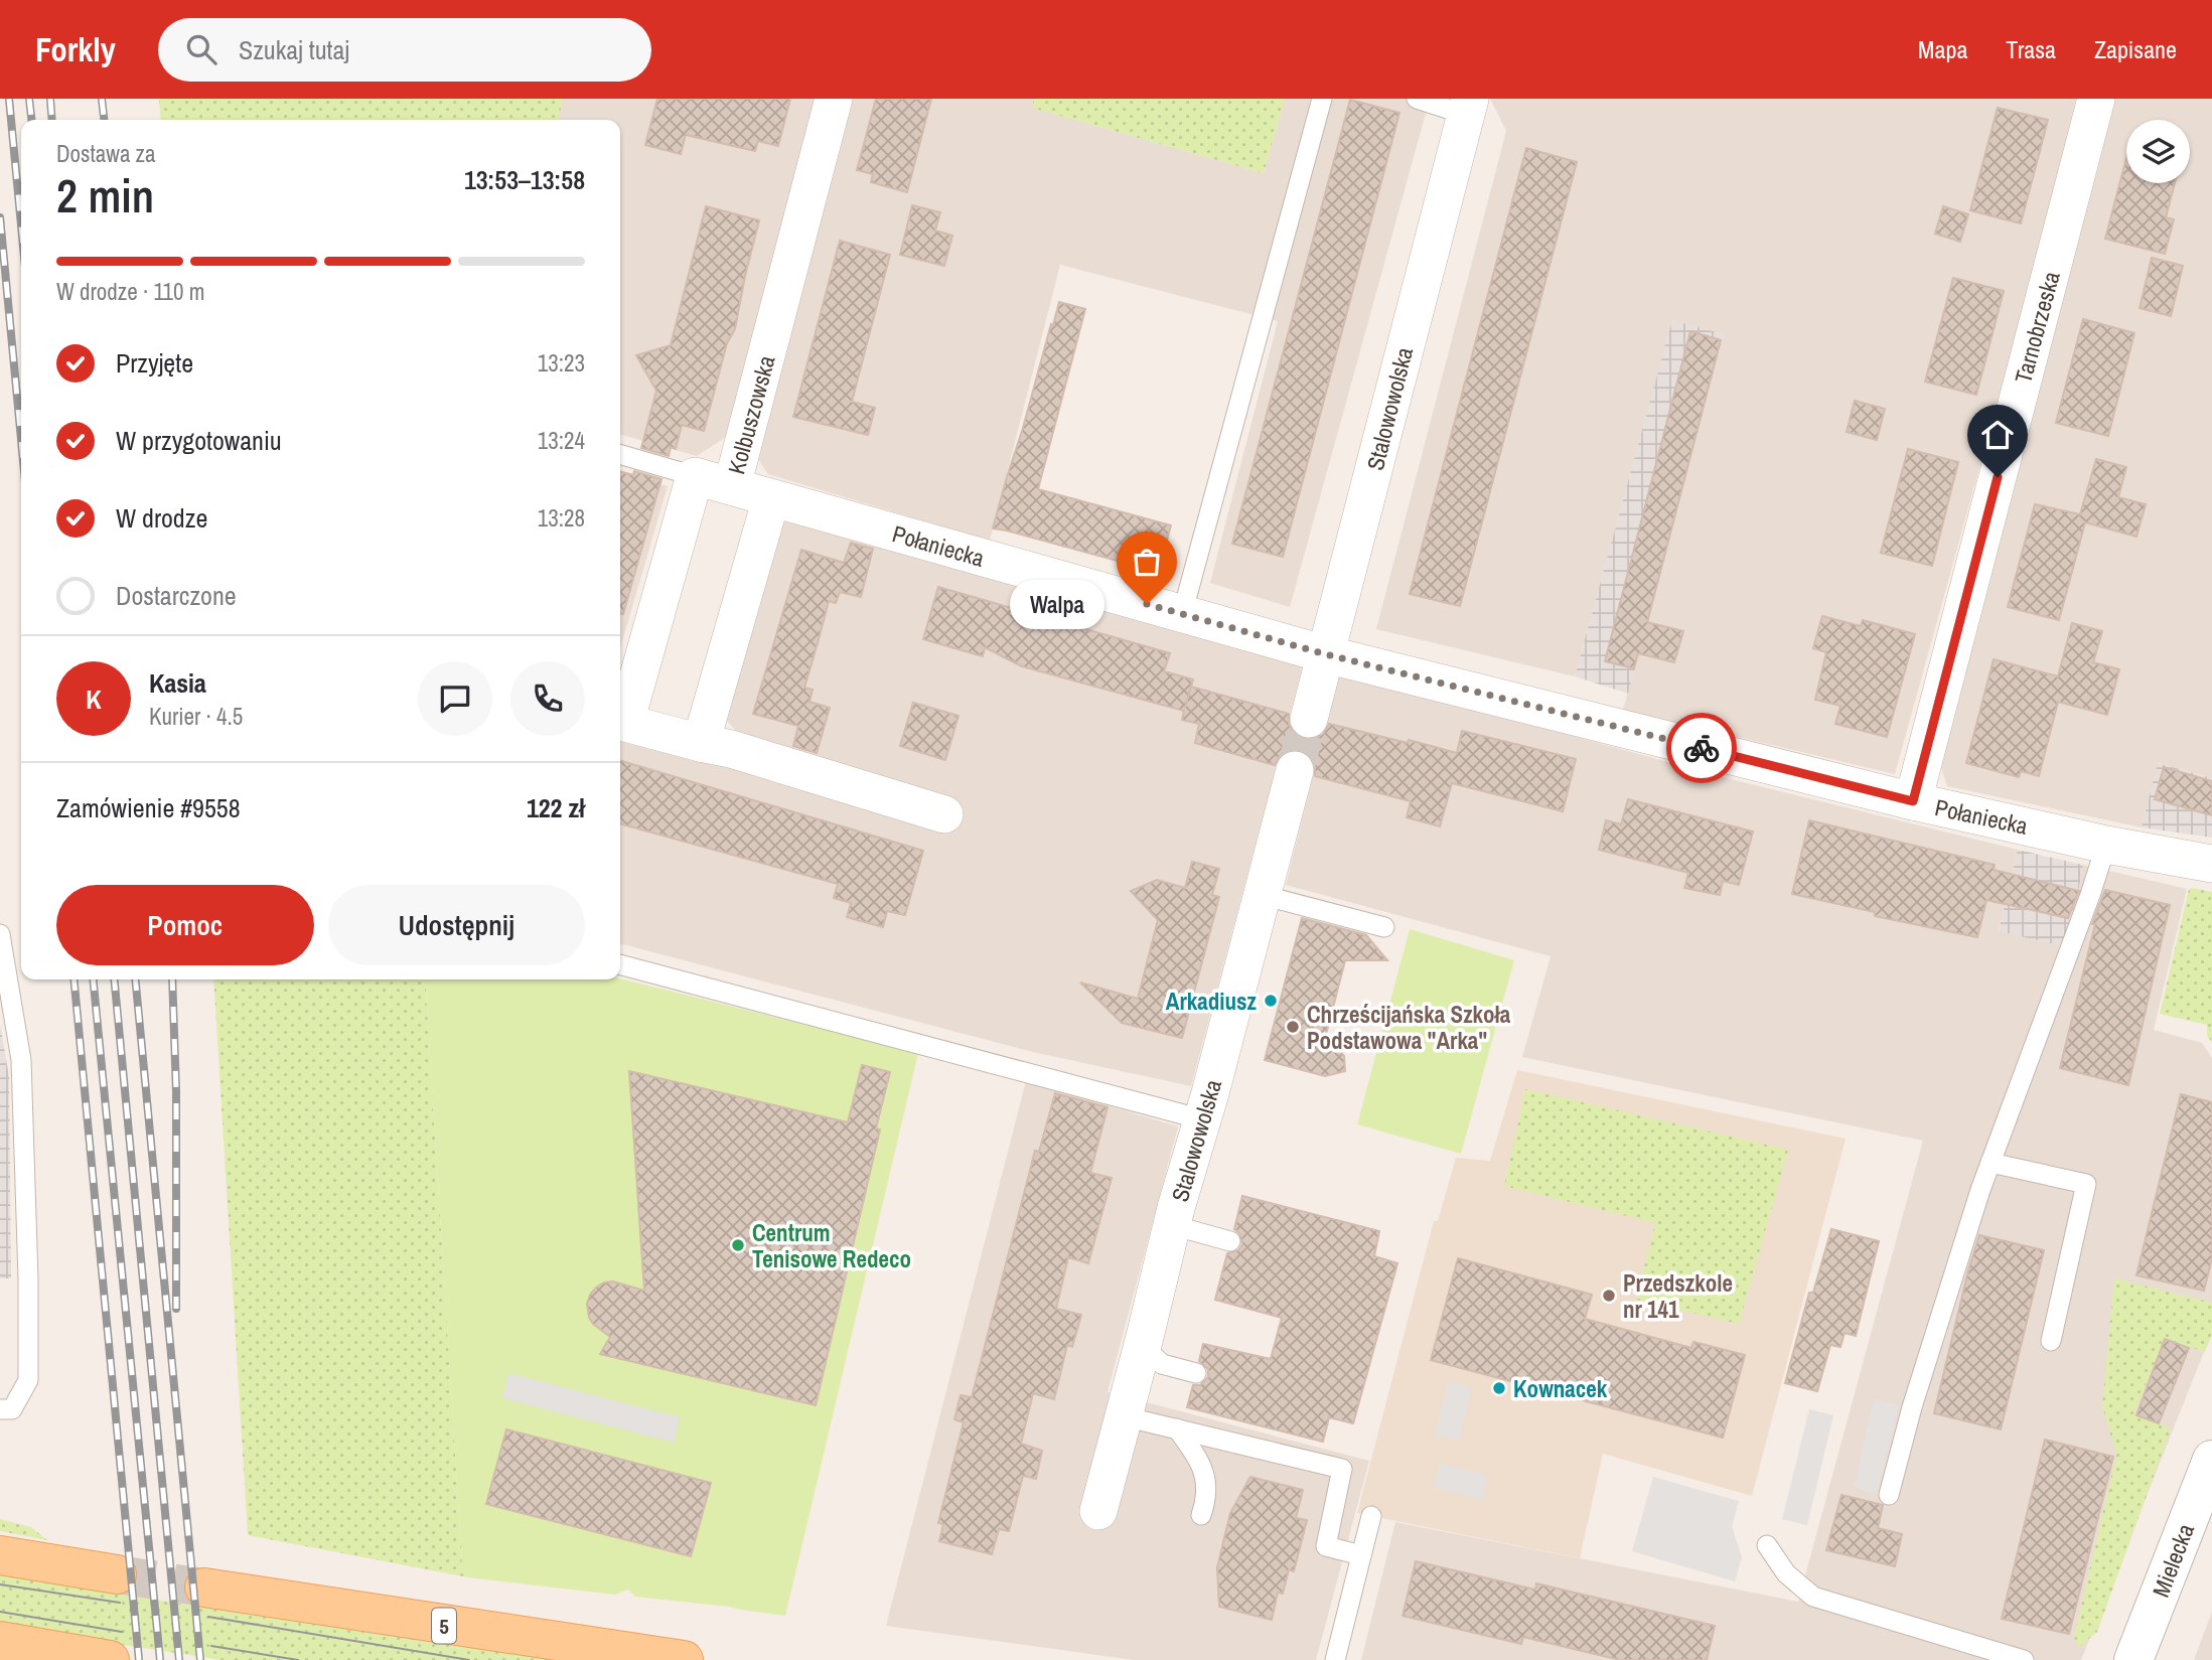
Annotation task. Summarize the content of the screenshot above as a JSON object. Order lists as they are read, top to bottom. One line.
{"streets":{"main road":["5"],"street":["Tarnobrzeska","Stalowowolska","Kolbuszowska","Połaniecka","Mielecka"]},"crossings":[["Tarnobrzeska","Połaniecka"],["Stalowowolska","Połaniecka"],["Kolbuszowska","Połaniecka"]],"places":["Walpa","Arkadiusz","Chrześcijańska Szkoła Podstawowa \"Arka\"","Centrum Tenisowe Redeco","Przedszkole nr 141","Kownacek"],"page":{"header":"Forkly","search":"Szukaj tutaj","nav":["Mapa","Trasa","Zapisane"],"heading":["2 min","Dostawa za","13:53–13:58"],"panel":["Kasia","Kurier · 4.5","Zamówienie #9558","122 zł"],"bar":"W drodze · 110 m","list":[["Przyjęte","13:23"],["W przygotowaniu","13:24"],["W drodze","13:28"],"Dostarczone"],"bubble":"Walpa","round":"K","buttons":["Pomoc","Udostępnij"]}}
